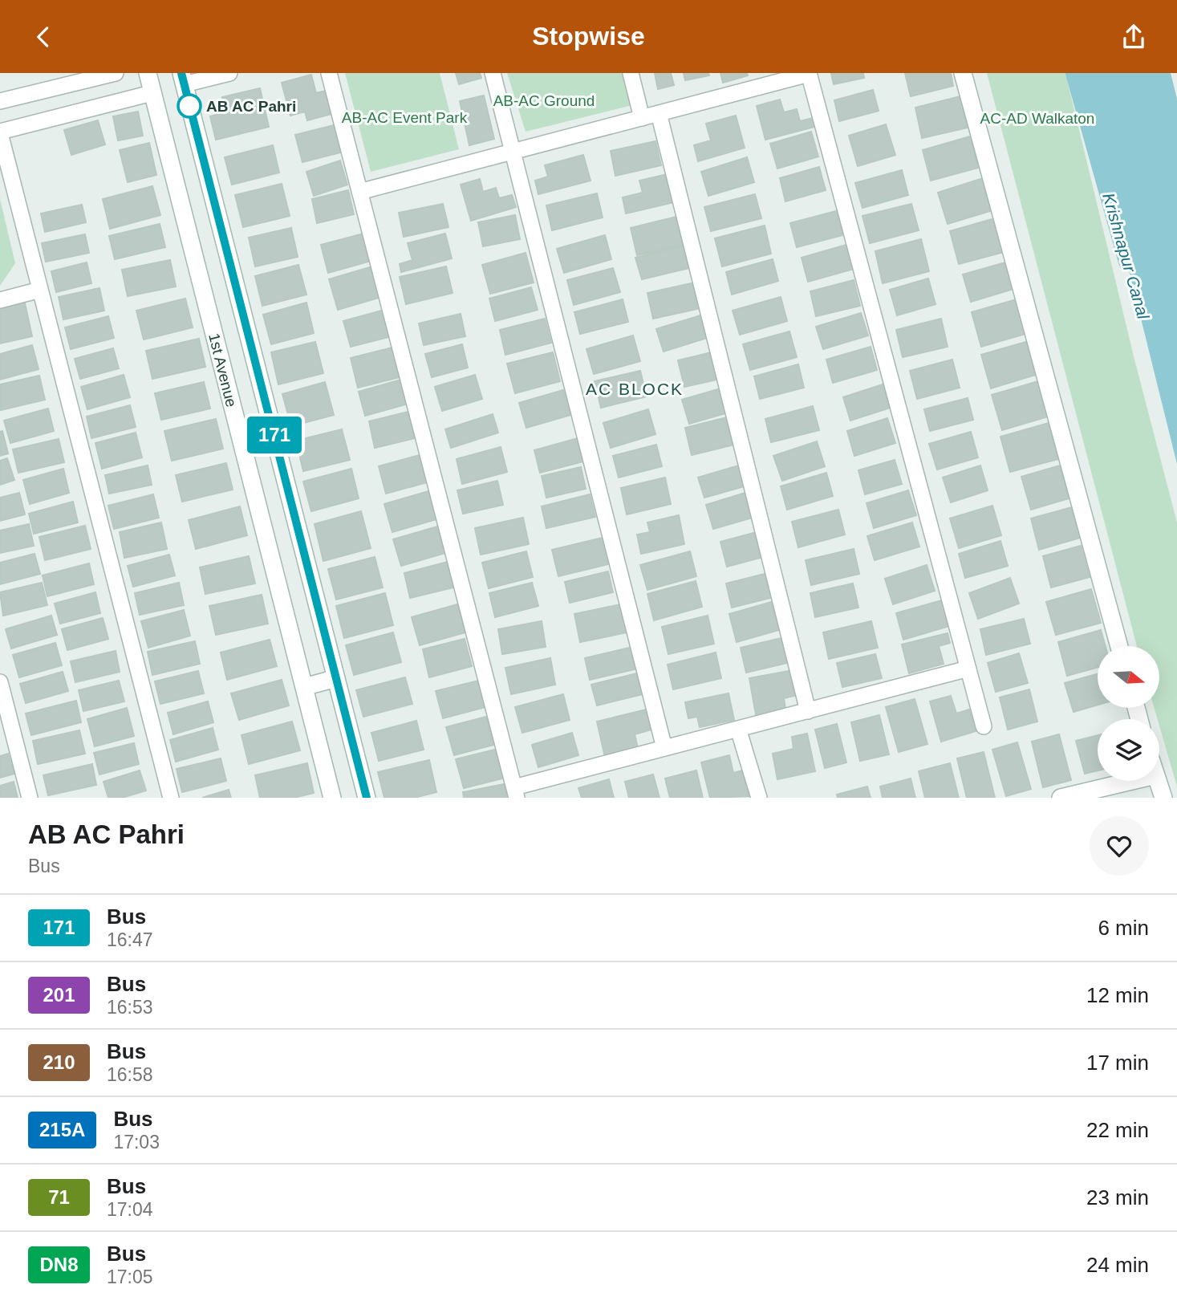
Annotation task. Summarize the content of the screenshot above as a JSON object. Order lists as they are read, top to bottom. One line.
{"streets":{"main road":["1st Avenue"]},"districts":["AC BLOCK"],"water":["Krishnapur Canal"],"parks":["AB-AC Ground","AB-AC Event Park","AC-AD Walkaton"],"places":["AB AC Pahri"],"lines":["bus line 171"],"north":"right","page":{"header":"Stopwise","on_map":"171","heading":["AB AC Pahri","Bus"],"list":[{"mark":"171","name":"Bus","note":"16:47","value":"6 min"},{"mark":"201","name":"Bus","note":"16:53","value":"12 min"},{"mark":"210","name":"Bus","note":"16:58","value":"17 min"},{"mark":"215A","name":"Bus","note":"17:03","value":"22 min"},{"mark":"71","name":"Bus","note":"17:04","value":"23 min"},{"mark":"DN8","name":"Bus","note":"17:05","value":"24 min"}]}}
